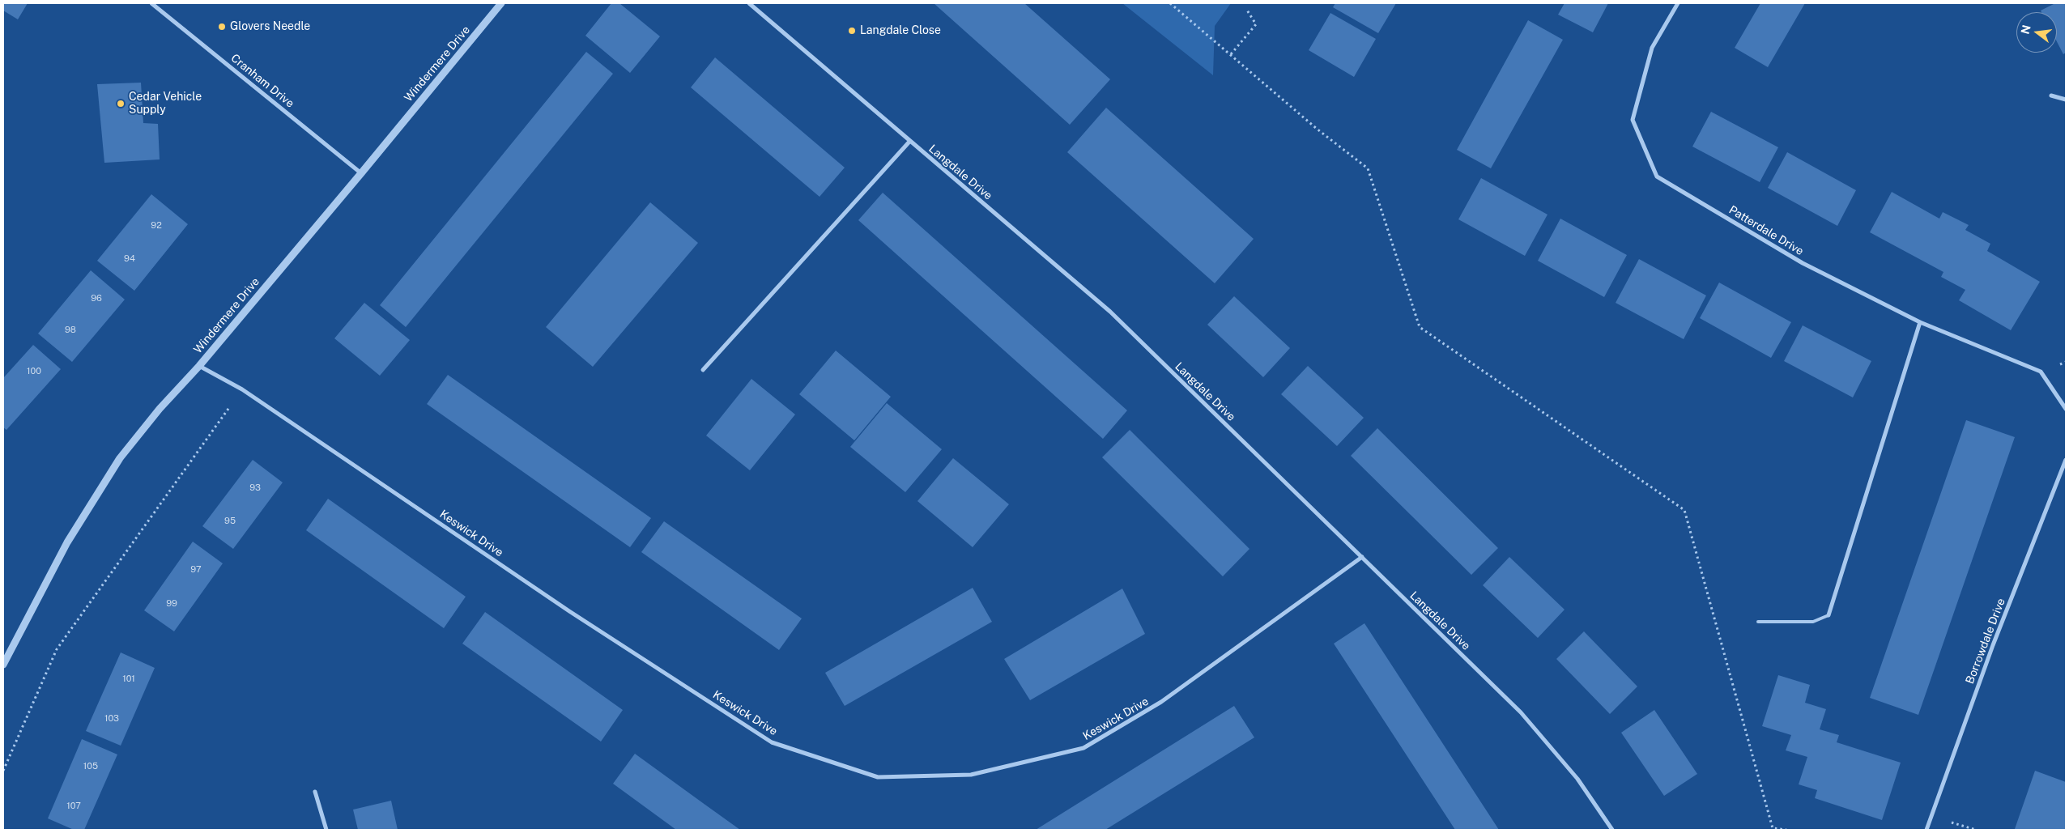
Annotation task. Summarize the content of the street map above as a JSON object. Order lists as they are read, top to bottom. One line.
{"streets":{"street":["Windermere Drive","Cranham Drive","Langdale Drive","Patterdale Drive","Keswick Drive","Borrowdale Drive"]},"crossings":[["Windermere Drive","Cranham Drive"],["Windermere Drive","Keswick Drive"],["Langdale Drive","Keswick Drive"]],"places":["Glovers Needle","Langdale Close","Cedar Vehicle Supply"],"house_numbers":["92","94","96","98","100","93","95","97","99","101","103","105","107"],"north":"left"}
